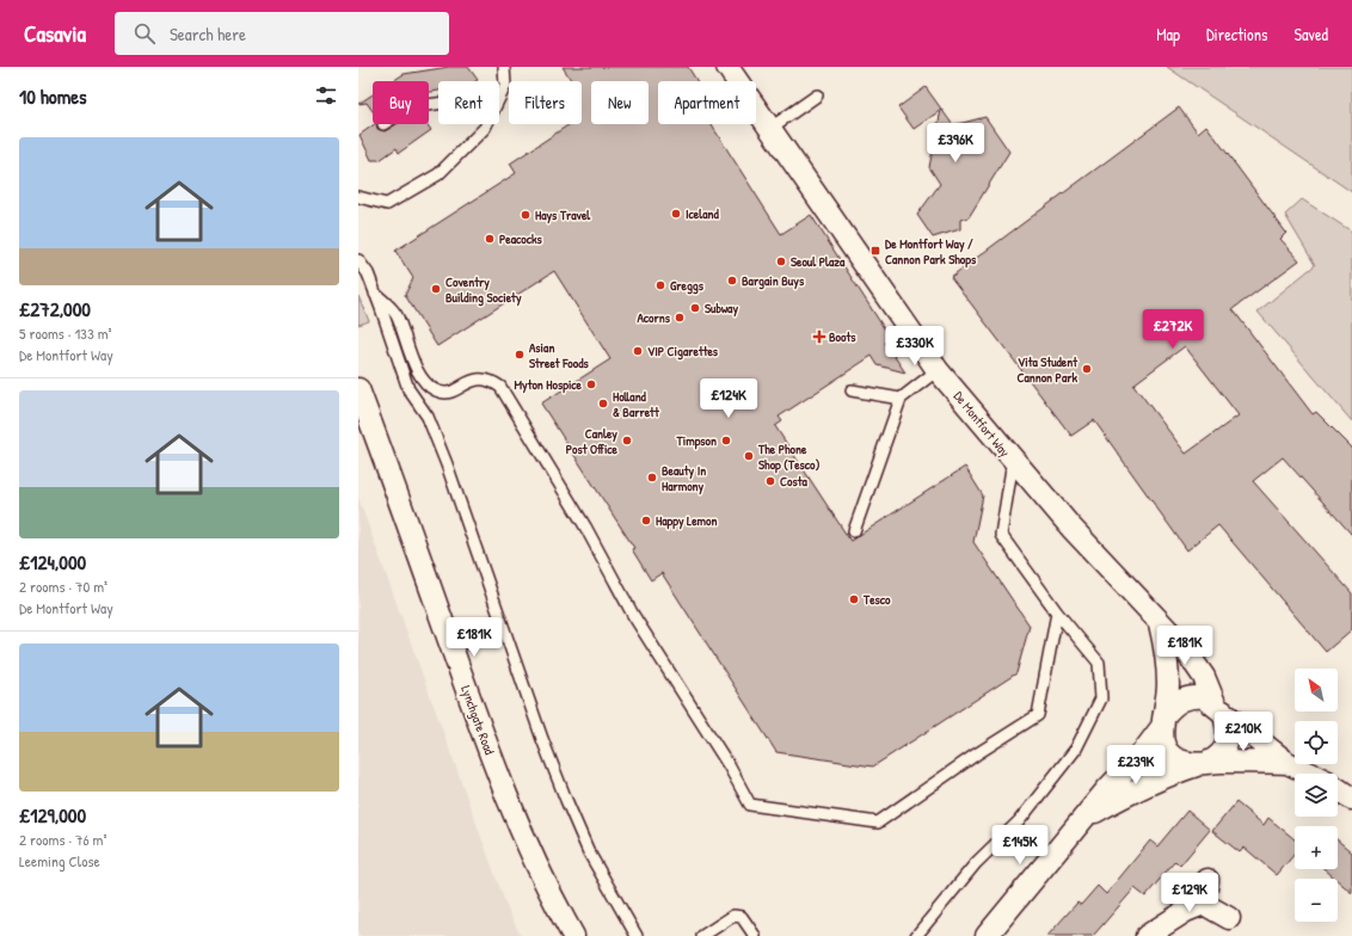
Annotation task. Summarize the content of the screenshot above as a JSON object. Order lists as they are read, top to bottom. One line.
{"streets":{"street":["De Montfort Way","Lynchgate Road"]},"places":{"other":["Iceland","Hays Travel","Peacocks","Seoul Plaza","Bargain Buys","Greggs","Coventry Building Society","Subway","Acorns","VIP Cigarettes","Asian Street Foods","Vita Student Cannon Park","Myton Hospice","Holland & Barrett","Canley Post Office","Timpson","The Phone Shop (Tesco)","Beauty In Harmony","Costa","Happy Lemon","Tesco"],"transit":["De Montfort Way / Cannon Park Shops"],"health":["Boots"]},"north":"top left","page":{"header":"Casavia","search":"Search here","nav":["Map","Directions","Saved"],"heading":"10 homes","chip":["Buy","Rent","Filters","New","Apartment"],"price":["£396K","£272K","£330K","£124K","£181K","£181K","£210K","£239K","£145K","£129K"],"list":[{"name":"£272,000","note":"5 rooms · 133 m² · De Montfort Way"},{"name":"£124,000","note":"2 rooms · 70 m² · De Montfort Way"},{"name":"£129,000","note":"2 rooms · 76 m² · Leeming Close"}],"map_buttons":["+","−"]}}
